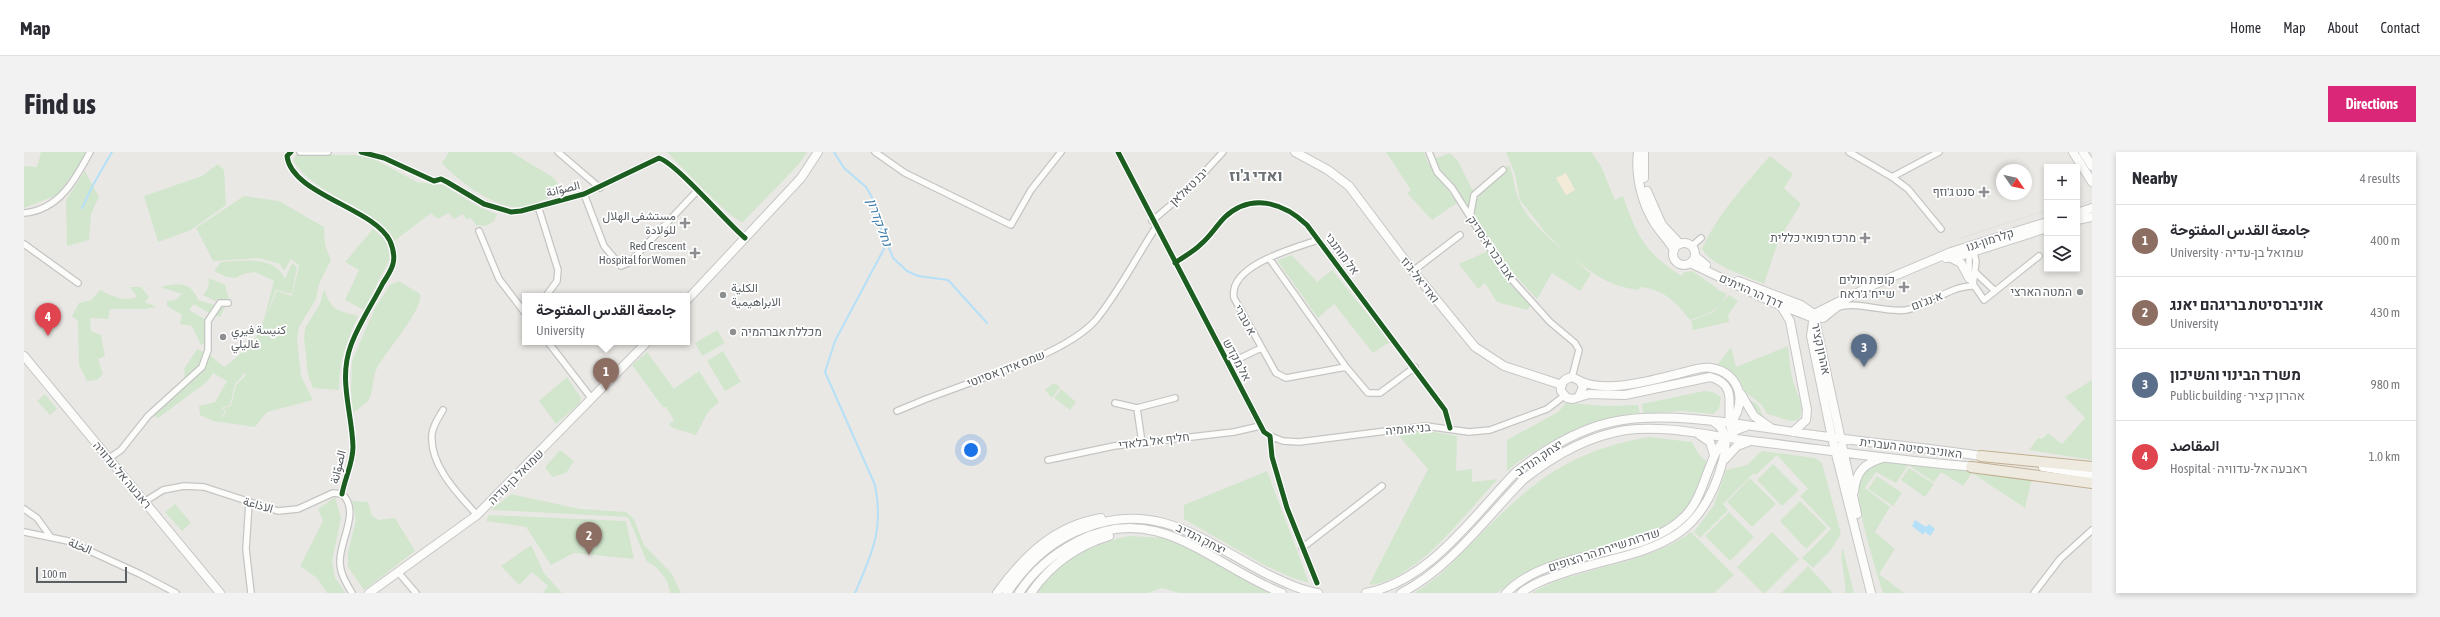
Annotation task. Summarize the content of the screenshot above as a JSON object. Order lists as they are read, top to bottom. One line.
{"streets":{"main road":["קלרמון-גנו","ואדי אל-ג'וז","דרך הר הזיתים","אהרון קציר","האוניברסיטה העברית","יצחק הנדיב","ראבעה אל-עדוויה","שמואל בן-עדיה","שדרות שיירת הר הצופים"],"street":["יבנ טאלאן","الصوّانة","אבו בכר א-סדיק","אל מותנבי","א-נג'ום","א טברי","אל מקדש","שמס אידן אסיוטי","בני אומיה","חליף אל בלאדי","الاذاعة","الخلة"]},"crossings":[["יבנ טאלאן","אל מקדש"],["الصوّانة","الاذاعة"],["קלרמון-גנו","דרך הר הזיתים"],["קלרמון-גנו","א-נג'ום"],["קלרמון-גנו","אהרון קציר"],["אבו בכר א-סדיק","ואדי אל-ג'וז"],["אבו בכר א-סדיק","בני אומיה"],["אל מותנבי","א טברי"],["אל מותנבי","אל מקדש"],["אל מותנבי","בני אומיה"],["ואדי אל-ג'וז","בני אומיה"],["דרך הר הזיתים","אהרון קציר"],["אהרון קציר","האוניברסיטה העברית"],["אל מקדש","שמס אידן אסיוטי"],["אל מקדש","בני אומיה"],["אל מקדש","חליף אל בלאדי"],["האוניברסיטה העברית","יצחק הנדיב"],["האוניברסיטה העברית","שדרות שיירת הר הצופים"],["יצחק הנדיב","שדרות שיירת הר הצופים"],["ראבעה אל-עדוויה","الاذاعة"]],"districts":["ואדי ג'וז"],"water":["נחל קדרון"],"places":{"health":["סנט ג'וזף","مستشفى الهلال للولادة","מרכז רפואי כללית","Red Crescent Hospital for Women","קופת חולים שייח' ג'ראח"],"other":["המטה הארצי","الكلية الابراهيمية","מכללת אברהמיה","كنيسة فيري غاليلي"]},"scale_bar":"100 m","north":"bottom right","page":{"header":"Map","nav":["Home","Map","About","Contact"],"buttons":"Directions","title":"Find us","heading":["Nearby","4 results"],"map_buttons":["+","−"],"list":[{"mark":"1","name":"جامعة القدس المفتوحة","note":"University · שמואל בן-עדיה","value":"400 m"},{"mark":"2","name":"אוניברסיטת בריגהם יאנג","note":"University","value":"430 m"},{"mark":"3","name":"משרד הבינוי והשיכון","note":"Public building · אהרון קציר","value":"980 m"},{"mark":"4","name":"المقاصد","note":"Hospital · ראבעה אל-עדוויה","value":"1.0 km"}],"popup":["جامعة القدس المفتوحة","University"],"pins":["4","3","1","2"],"scale":"100 m"}}
